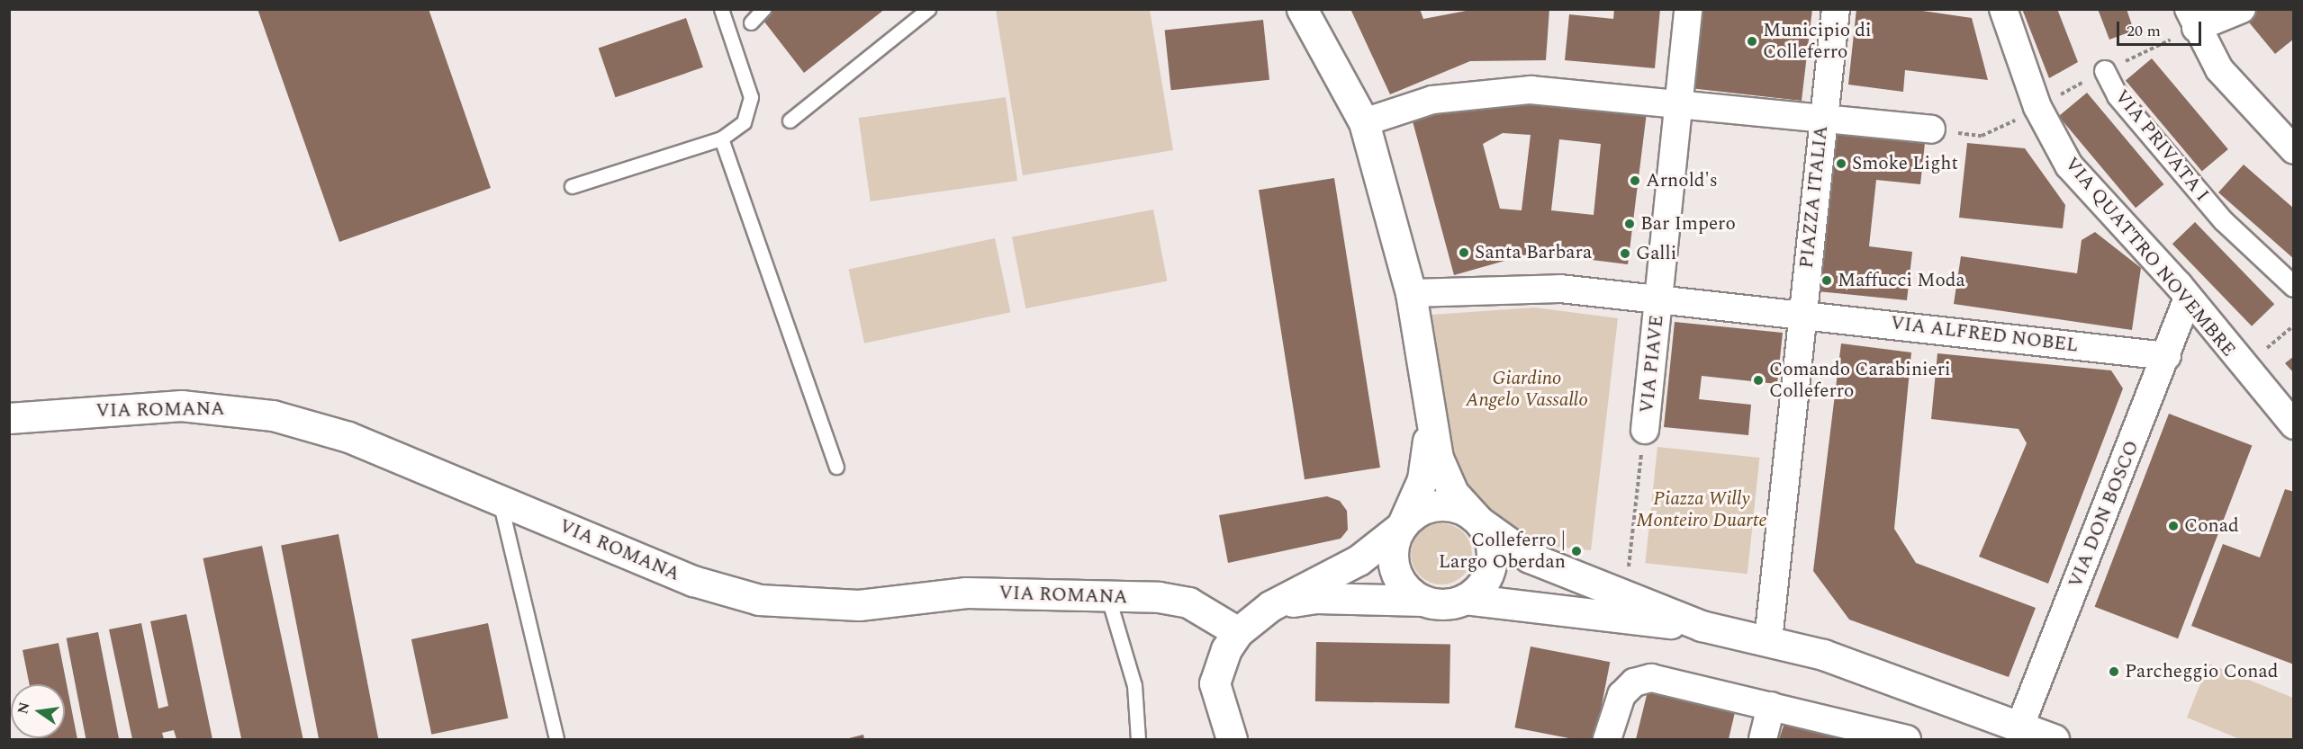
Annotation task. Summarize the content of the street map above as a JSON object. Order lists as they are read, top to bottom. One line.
{"streets":{"main road":["VIA ROMANA"],"street":["VIA PRIVATA I","PIAZZA ITALIA","VIA QUATTRO NOVEMBRE","VIA ALFRED NOBEL","VIA PIAVE","VIA DON BOSCO"]},"crossings":[["PIAZZA ITALIA","VIA ALFRED NOBEL"],["VIA QUATTRO NOVEMBRE","VIA DON BOSCO"],["VIA ALFRED NOBEL","VIA DON BOSCO"]],"parks":["Giardino Angelo Vassallo","Piazza Willy Monteiro Duarte"],"places":["Municipio di Colleferro","Smoke Light","Arnold's","Bar Impero","Santa Barbara","Galli","Maffucci Moda","Comando Carabinieri Colleferro","Conad","Colleferro | Largo Oberdan","Parcheggio Conad"],"scale_bar":"20 m","north":"left"}
